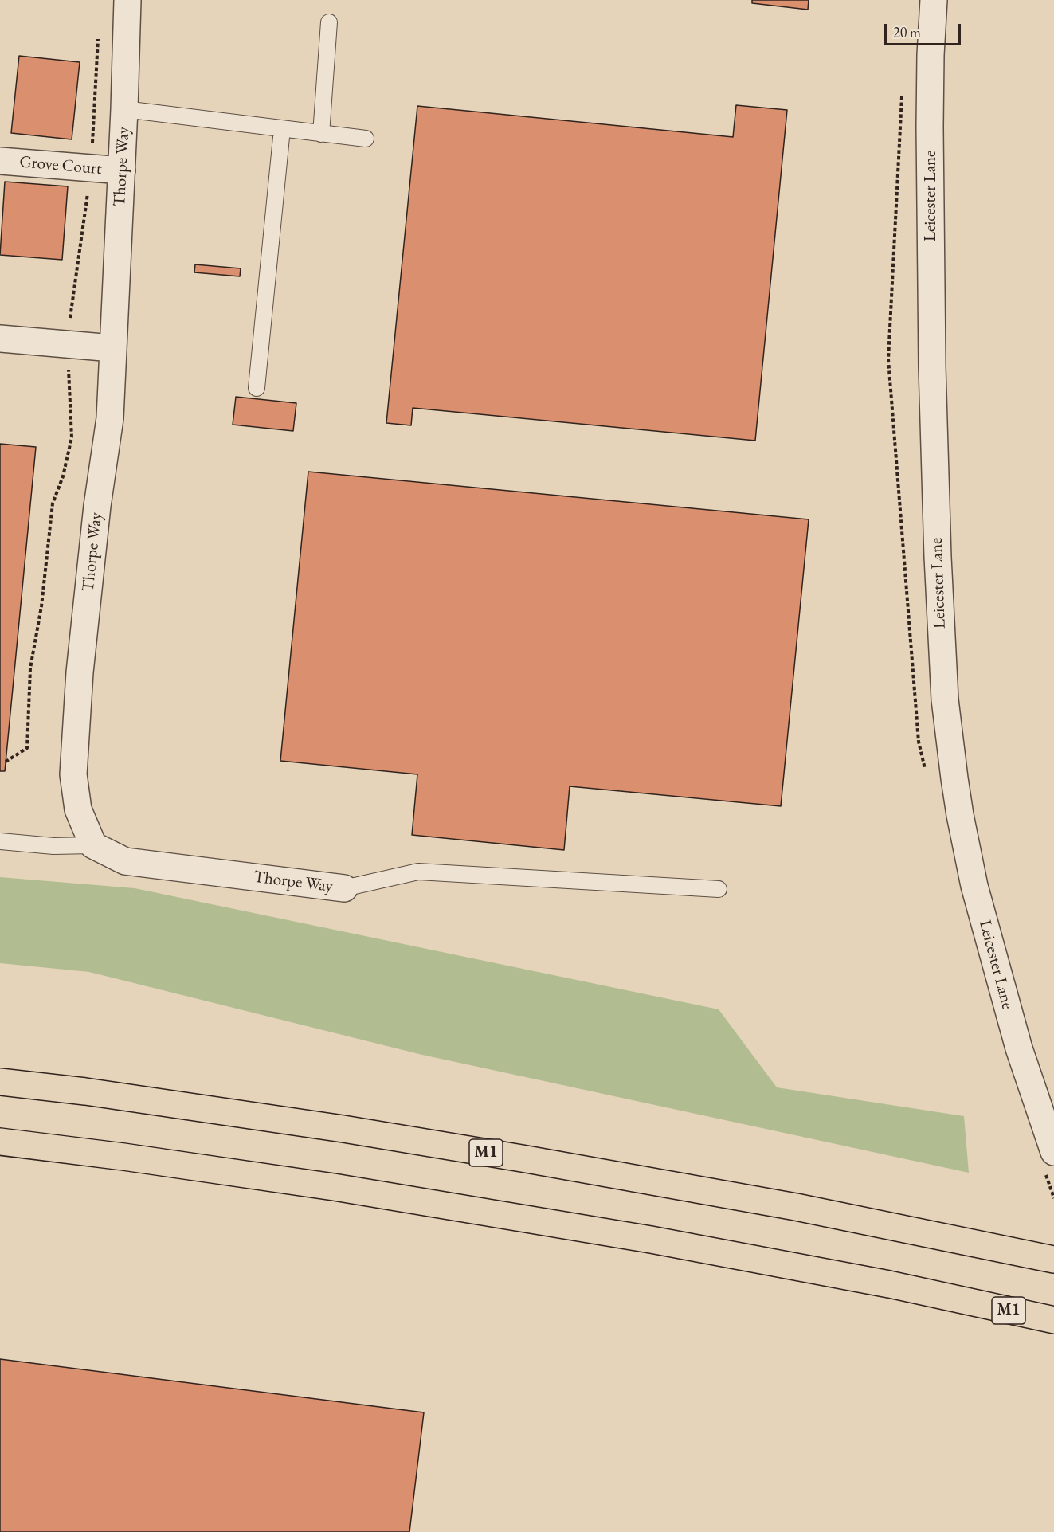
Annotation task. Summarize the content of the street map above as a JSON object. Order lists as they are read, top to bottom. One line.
{"streets":{"highway":["M1"],"street":["Grove Court","Thorpe Way","Leicester Lane"]},"crossings":[["Grove Court","Thorpe Way"]],"scale_bar":"20 m"}
